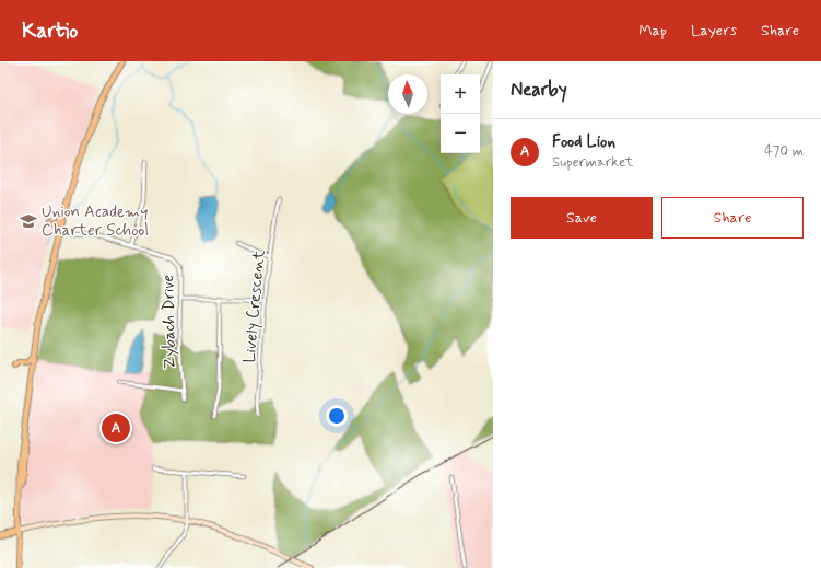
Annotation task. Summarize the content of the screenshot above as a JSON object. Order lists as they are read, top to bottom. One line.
{"streets":{"street":["Lively Crescent","Zybach Drive"]},"places":{"school or university":["Union Academy Charter School"]},"north":"top","page":{"header":"Kartio","nav":["Map","Layers","Share"],"heading":"Nearby","map_buttons":["+","−"],"list":[{"mark":"A","name":"Food Lion","note":"Supermarket","value":"470 m"}],"buttons":["Save","Share"],"pins":"A"}}
